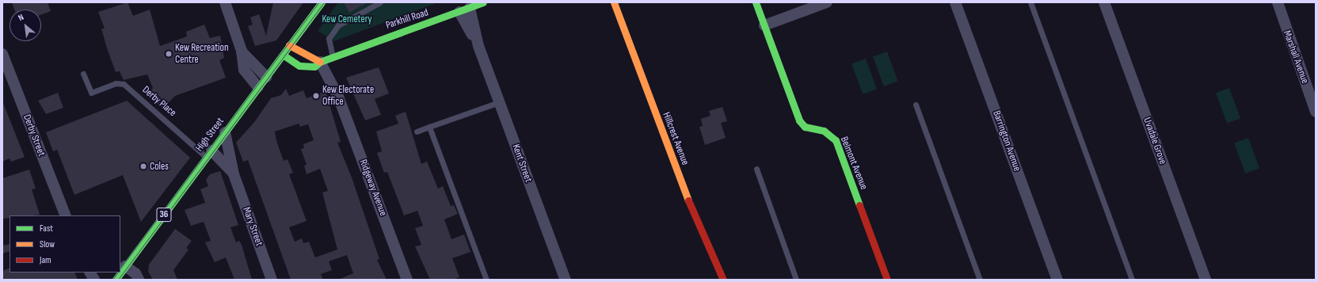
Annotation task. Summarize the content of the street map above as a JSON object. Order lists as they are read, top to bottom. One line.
{"streets":{"street":["Parkhill Road","Marshall Avenue","High Street","Derby Street","Hillcrest Avenue","Barrington Avenue","Uvadale Grove","Kent Street","Belmont Avenue","Ridgeway Avenue","36","Mary Street"],"lane":["Derby Place"]},"crossings":[["Parkhill Road","High Street"],["Parkhill Road","Kent Street"],["Parkhill Road","Ridgeway Avenue"],["Derby Place","High Street"],["Derby Place","Mary Street"],["High Street","Mary Street"]],"parks":["Kew Cemetery"],"places":["Kew Recreation Centre","Kew Electorate Office","Coles"],"legend":["Fast","Slow","Jam"],"north":"top left"}
